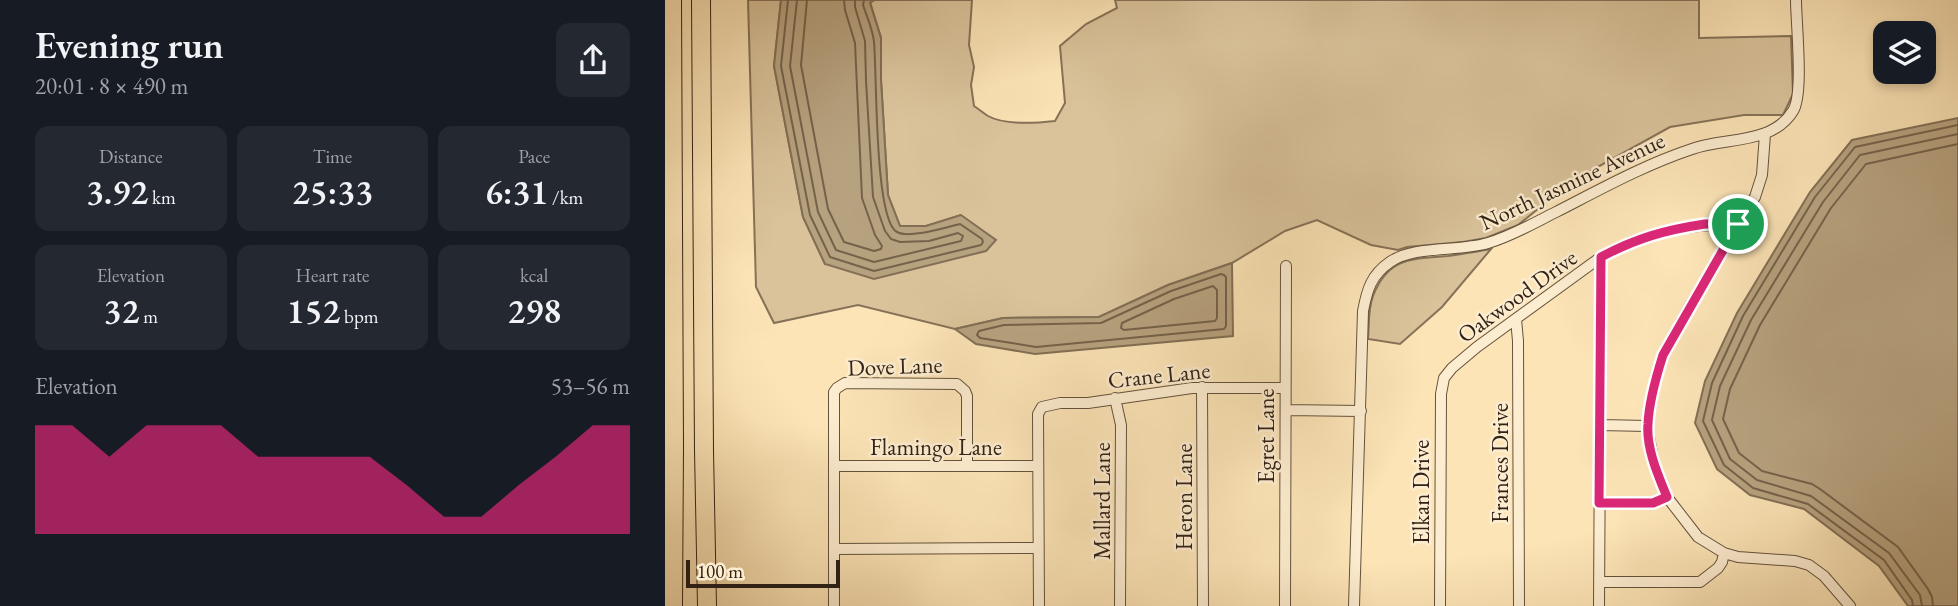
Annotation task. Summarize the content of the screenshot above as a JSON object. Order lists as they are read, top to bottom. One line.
{"streets":{"street":["North Jasmine Avenue","Oakwood Drive","Dove Lane","Crane Lane","Egret Lane","Flamingo Lane","Frances Drive","Elkan Drive","Heron Lane","Mallard Lane"]},"crossings":[["Oakwood Drive","Frances Drive"],["Oakwood Drive","Elkan Drive"],["Dove Lane","Flamingo Lane"],["Crane Lane","Egret Lane"],["Crane Lane","Flamingo Lane"],["Crane Lane","Heron Lane"],["Crane Lane","Mallard Lane"]],"scale_bar":"100 m","page":{"heading":["Evening run","20:01 · 8 × 490 m"],"stats":[["Distance","3.92 km"],["Time","25:33"],["Pace","6:31 /km"],["Elevation","32 m"],["Heart rate","152 bpm"],["kcal","298"]],"chart":["Elevation","53–56 m"],"scale":"100 m"}}
